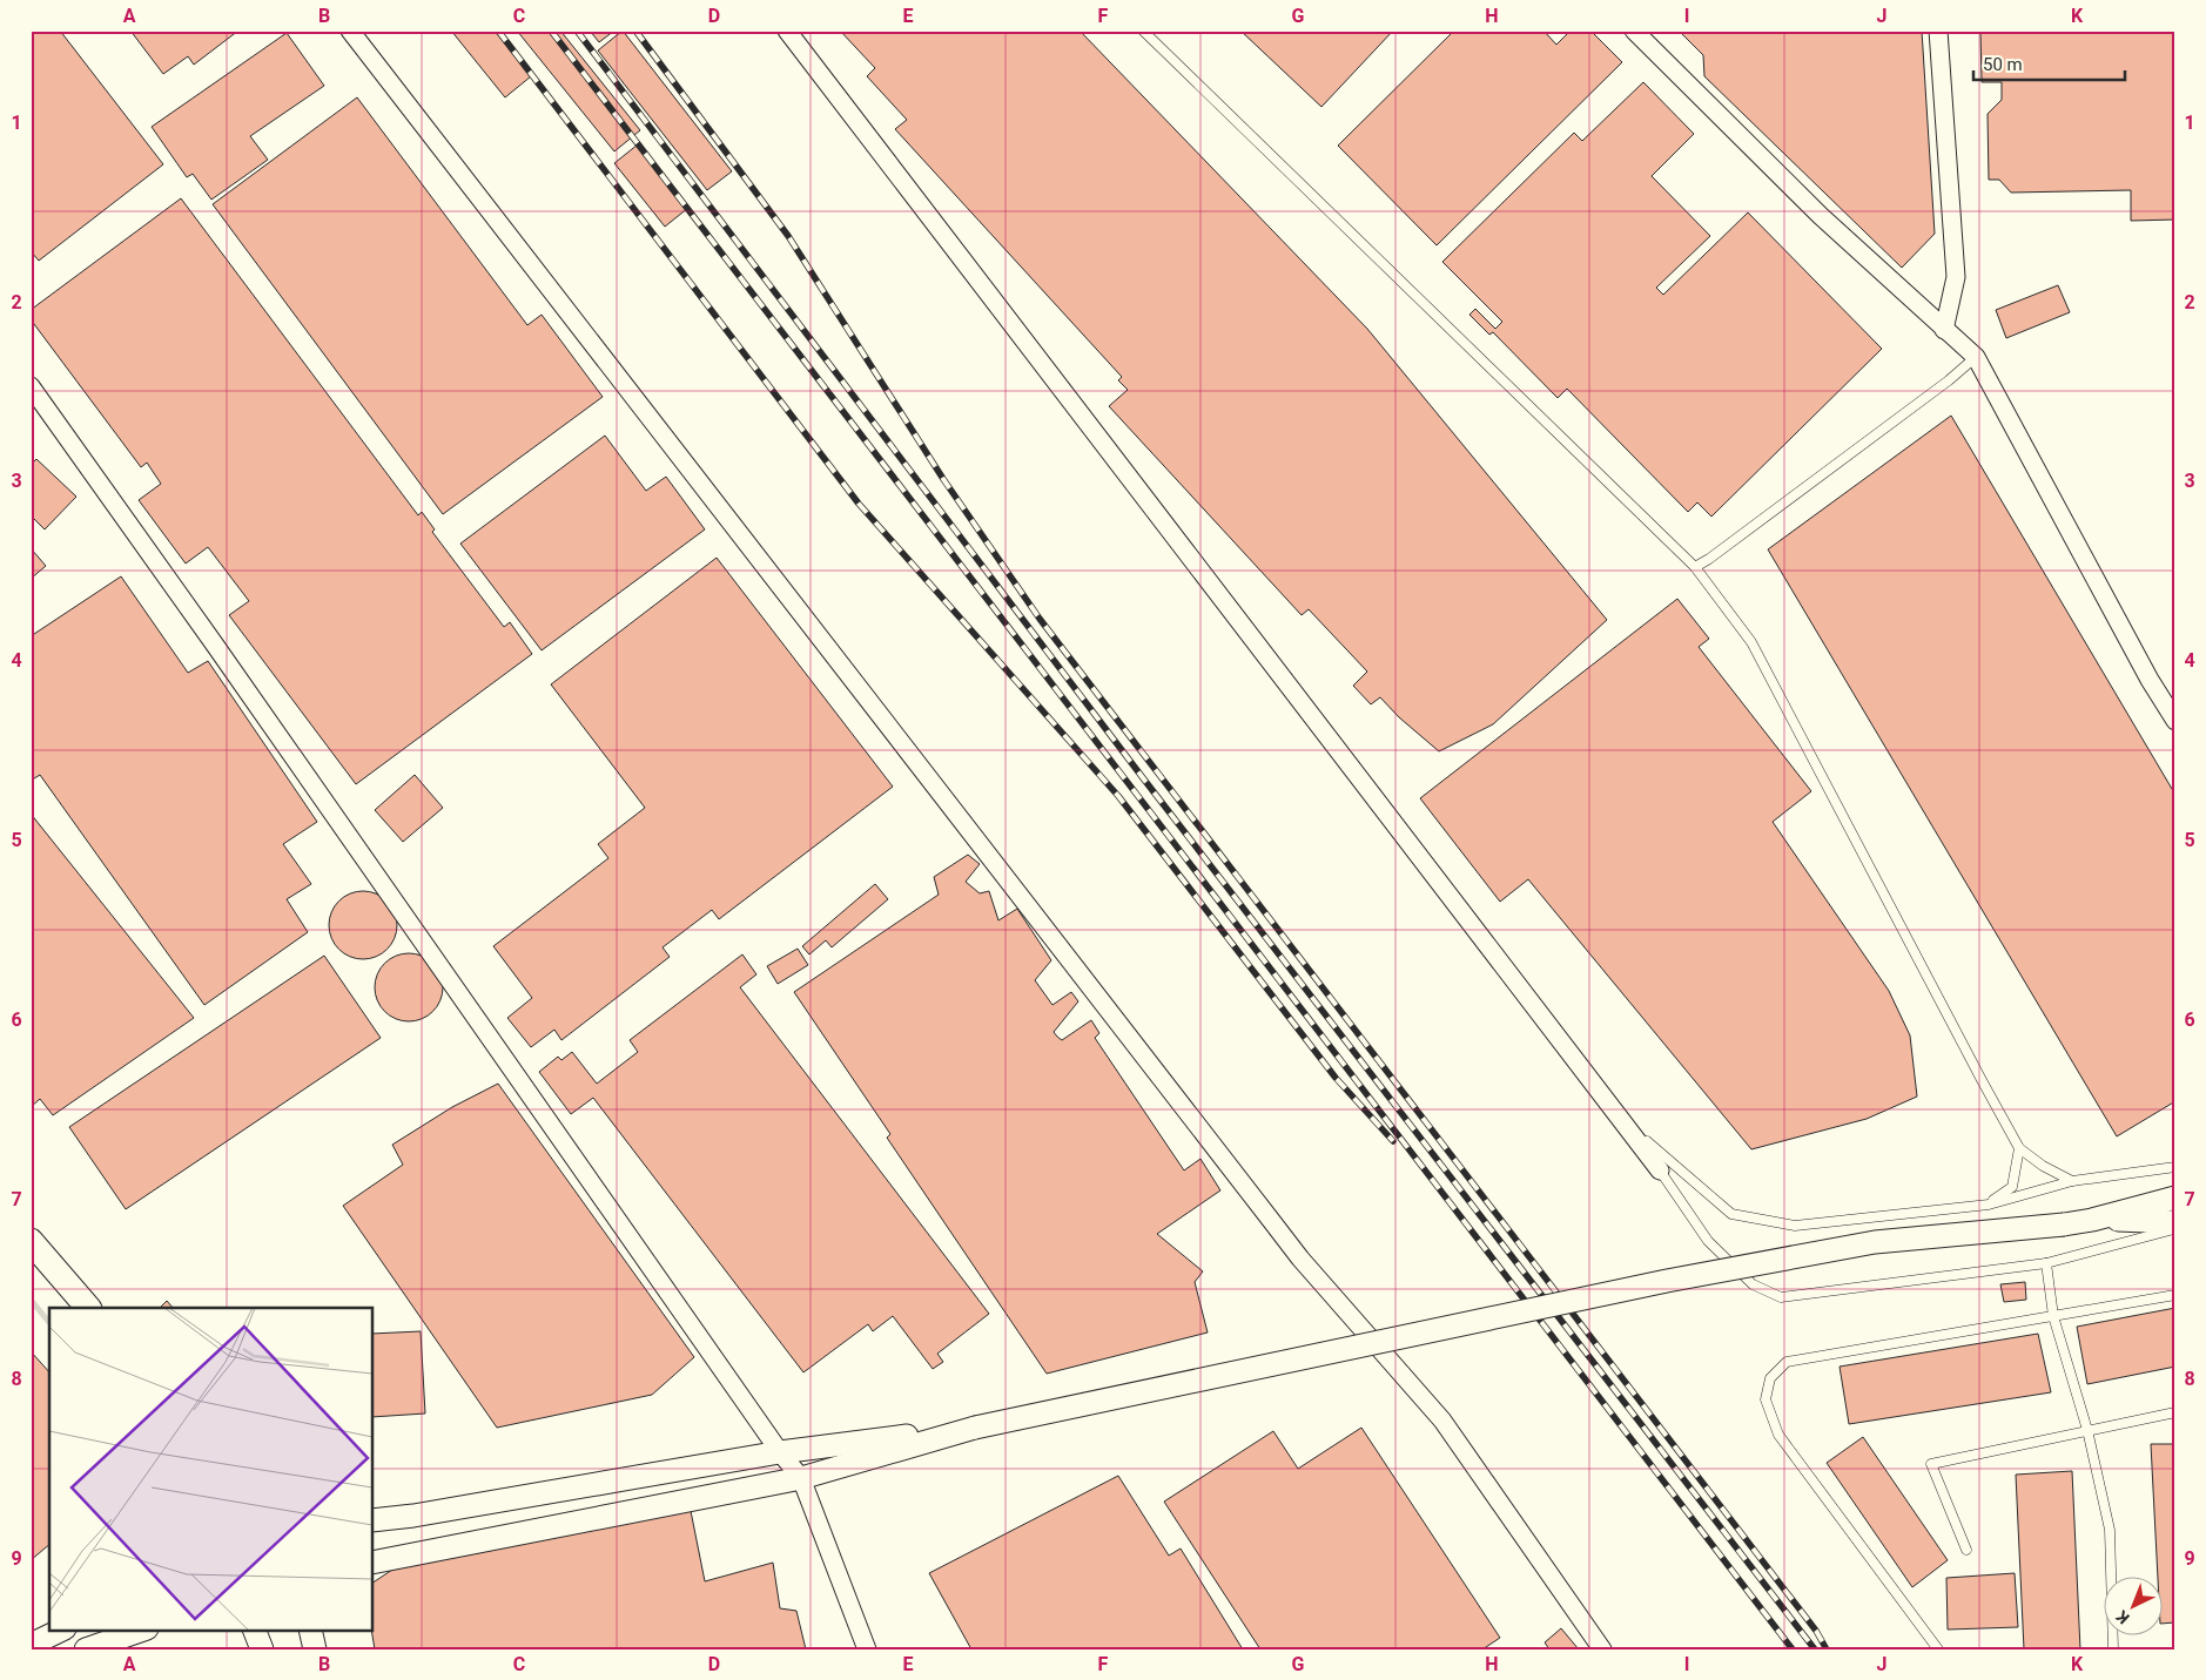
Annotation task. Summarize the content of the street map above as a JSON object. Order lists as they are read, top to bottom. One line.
{"scale_bar":"50 m","north":"bottom left","grid":{"columns":["A","B","C","D","E","F","G","H","I","J","K"],"rows":["1","2","3","4","5","6","7","8","9"]}}
